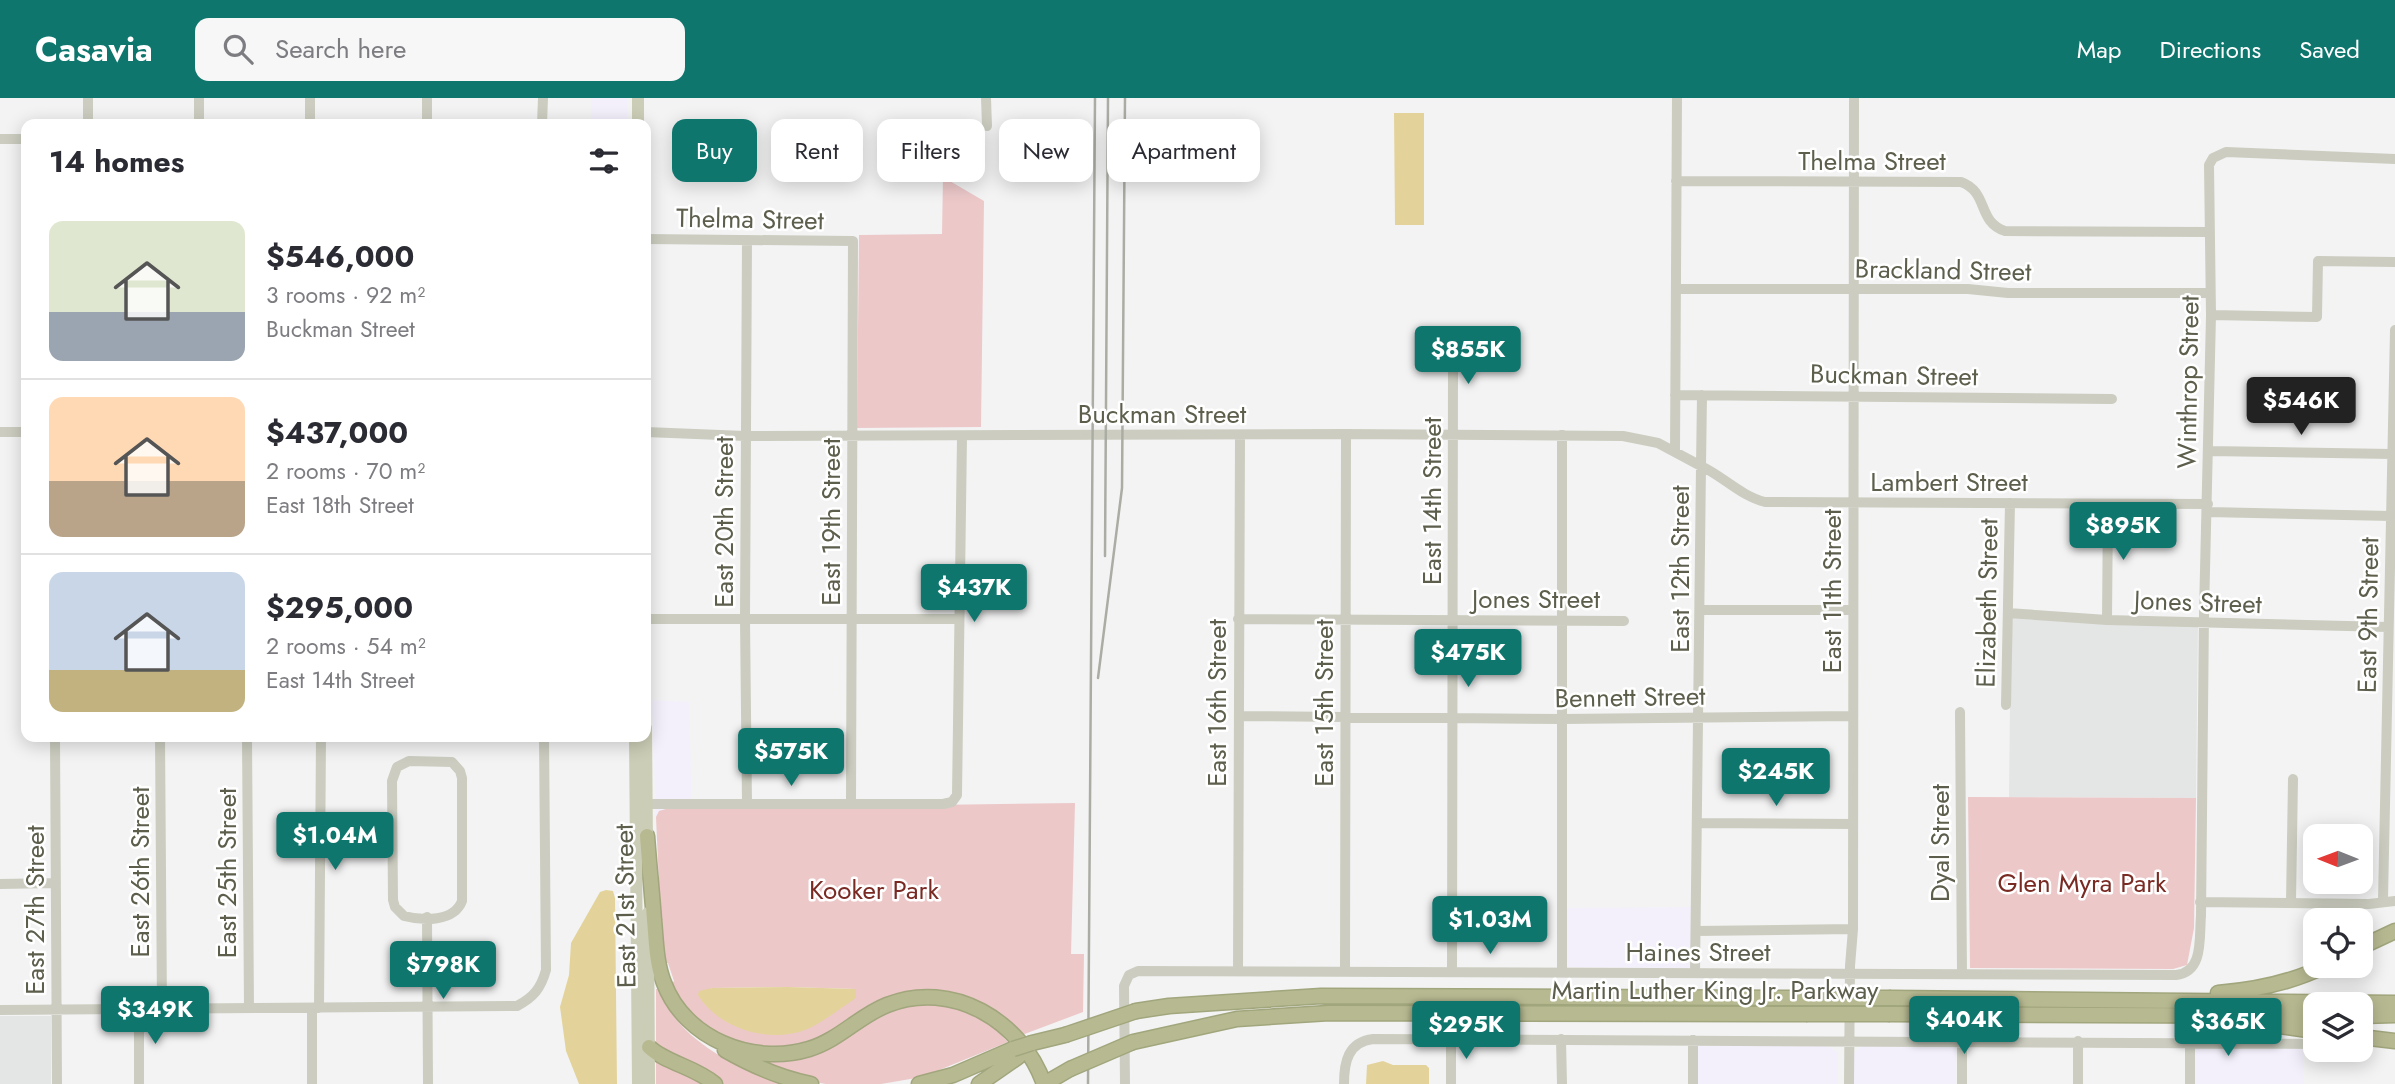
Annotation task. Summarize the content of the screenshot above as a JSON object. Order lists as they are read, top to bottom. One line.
{"streets":{"highway":["Martin Luther King Jr. Parkway"],"main road":["East 21st Street"],"street":["Thelma Street","Brackland Street","Buckman Street","Winthrop Street","Lambert Street","East 14th Street","East 20th Street","East 19th Street","East 12th Street","East 11th Street","Jones Street","Elizabeth Street","East 9th Street","Bennett Street","East 16th Street","East 15th Street","Dyal Street","East 26th Street","East 25th Street","East 27th Street","Haines Street"]},"crossings":[["Thelma Street","Winthrop Street"],["Thelma Street","East 20th Street"],["Thelma Street","East 19th Street"],["Thelma Street","East 12th Street"],["Thelma Street","East 11th Street"],["Brackland Street","Winthrop Street"],["Brackland Street","East 12th Street"],["Brackland Street","East 11th Street"],["Buckman Street","East 14th Street"],["Buckman Street","East 20th Street"],["Buckman Street","East 19th Street"],["Buckman Street","East 12th Street"],["Buckman Street","East 11th Street"],["Buckman Street","East 16th Street"],["Buckman Street","East 15th Street"],["Winthrop Street","Lambert Street"],["Winthrop Street","Jones Street"],["Winthrop Street","Haines Street"],["Lambert Street","East 12th Street"],["Lambert Street","East 11th Street"],["Lambert Street","Elizabeth Street"],["Lambert Street","East 9th Street"],["East 14th Street","Jones Street"],["East 14th Street","Bennett Street"],["East 14th Street","Haines Street"],["East 12th Street","Bennett Street"],["East 12th Street","Haines Street"],["East 11th Street","Bennett Street"],["East 11th Street","Haines Street"],["Jones Street","Elizabeth Street"],["Jones Street","East 9th Street"],["Jones Street","East 16th Street"],["Jones Street","East 15th Street"],["Bennett Street","East 16th Street"],["Bennett Street","East 15th Street"],["East 16th Street","Haines Street"],["East 15th Street","Haines Street"],["Dyal Street","Haines Street"]],"parks":["Glen Myra Park","Kooker Park"],"north":"left","page":{"header":"Casavia","search":"Search here","nav":["Map","Directions","Saved"],"chip":["Buy","Rent","Filters","New","Apartment"],"heading":"14 homes","list":[{"name":"$546,000","note":"3 rooms · 92 m² · Buckman Street"},{"name":"$437,000","note":"2 rooms · 70 m² · East 18th Street"},{"name":"$295,000","note":"2 rooms · 54 m² · East 14th Street"}],"price":["$855K","$546K","$895K","$437K","$475K","$575K","$245K","$1.04M","$1.03M","$798K","$349K","$404K","$365K","$295K"]}}
